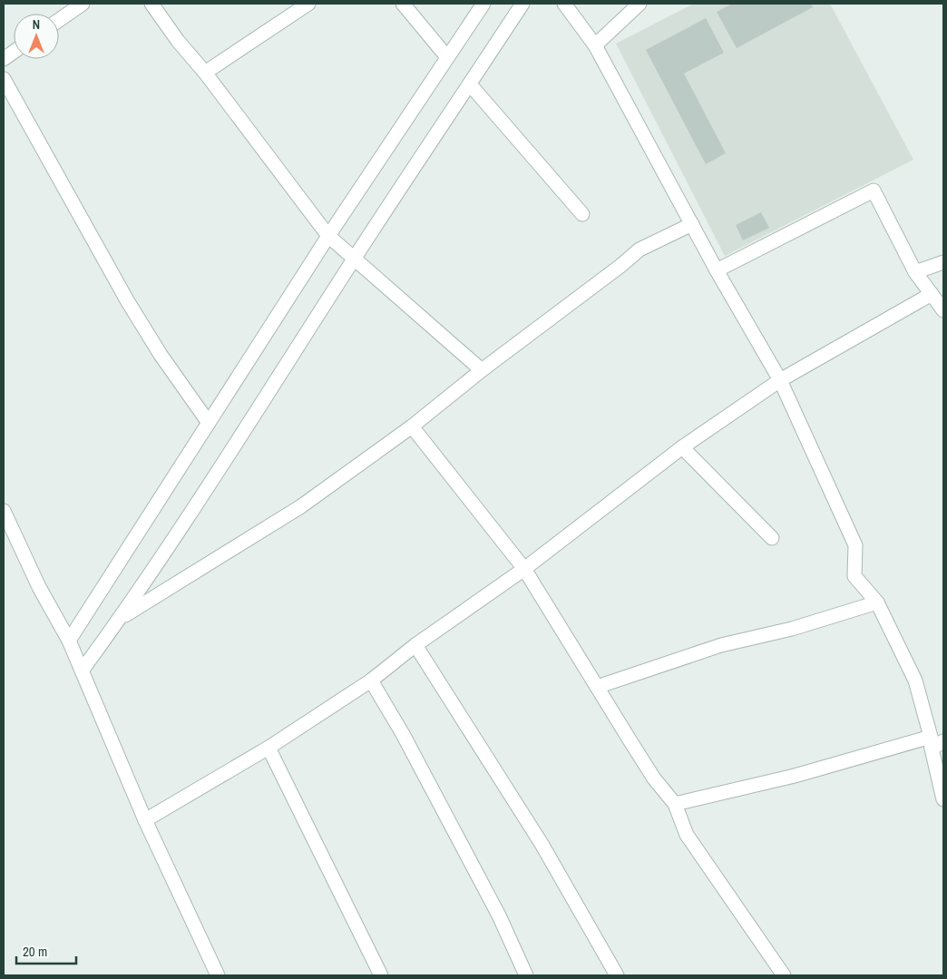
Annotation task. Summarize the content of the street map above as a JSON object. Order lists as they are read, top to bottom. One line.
{"scale_bar":"20 m","north":"top"}
